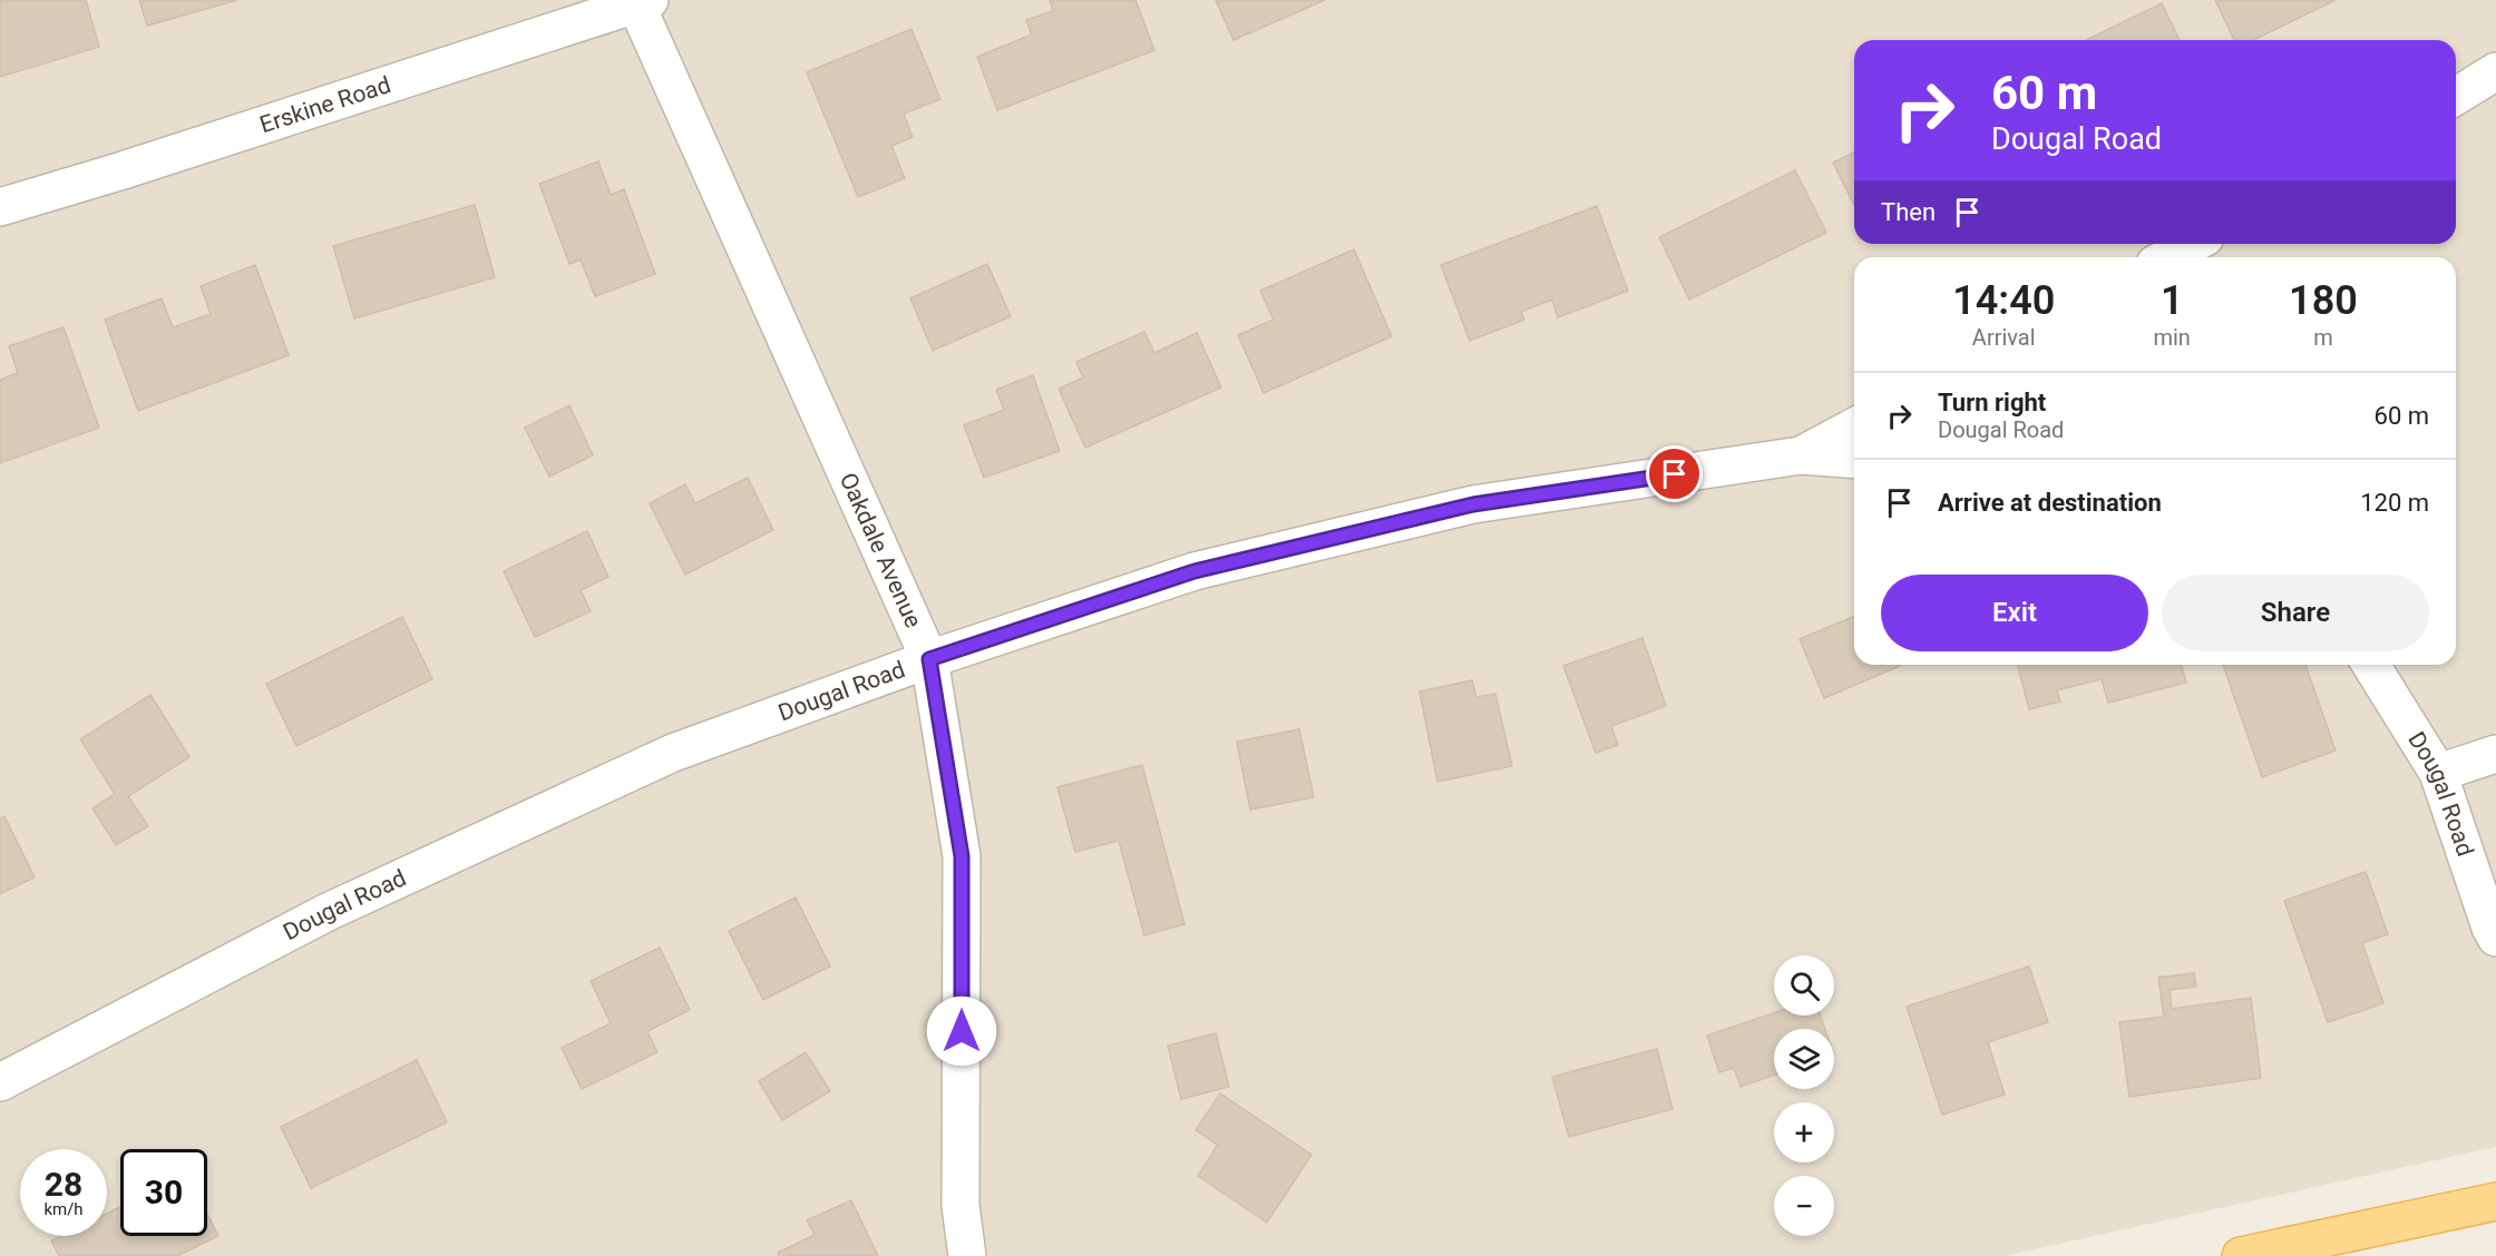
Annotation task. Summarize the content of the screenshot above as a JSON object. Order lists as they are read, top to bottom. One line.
{"streets":{"street":["Erskine Road","Oakdale Avenue","Dougal Road"]},"crossings":[["Erskine Road","Oakdale Avenue"],["Oakdale Avenue","Dougal Road"]],"page":{"turn":["60 m","Dougal Road"],"then":"Then","eta":["14:40","Arrival","1","min","180","m"],"list":[{"name":"Turn right","note":"Dougal Road","value":"60 m"},{"name":"Arrive at destination","value":"120 m"}],"buttons":["Exit","Share"],"map_buttons":["+","−"],"speed":"28 km/h","limit":"30"}}
